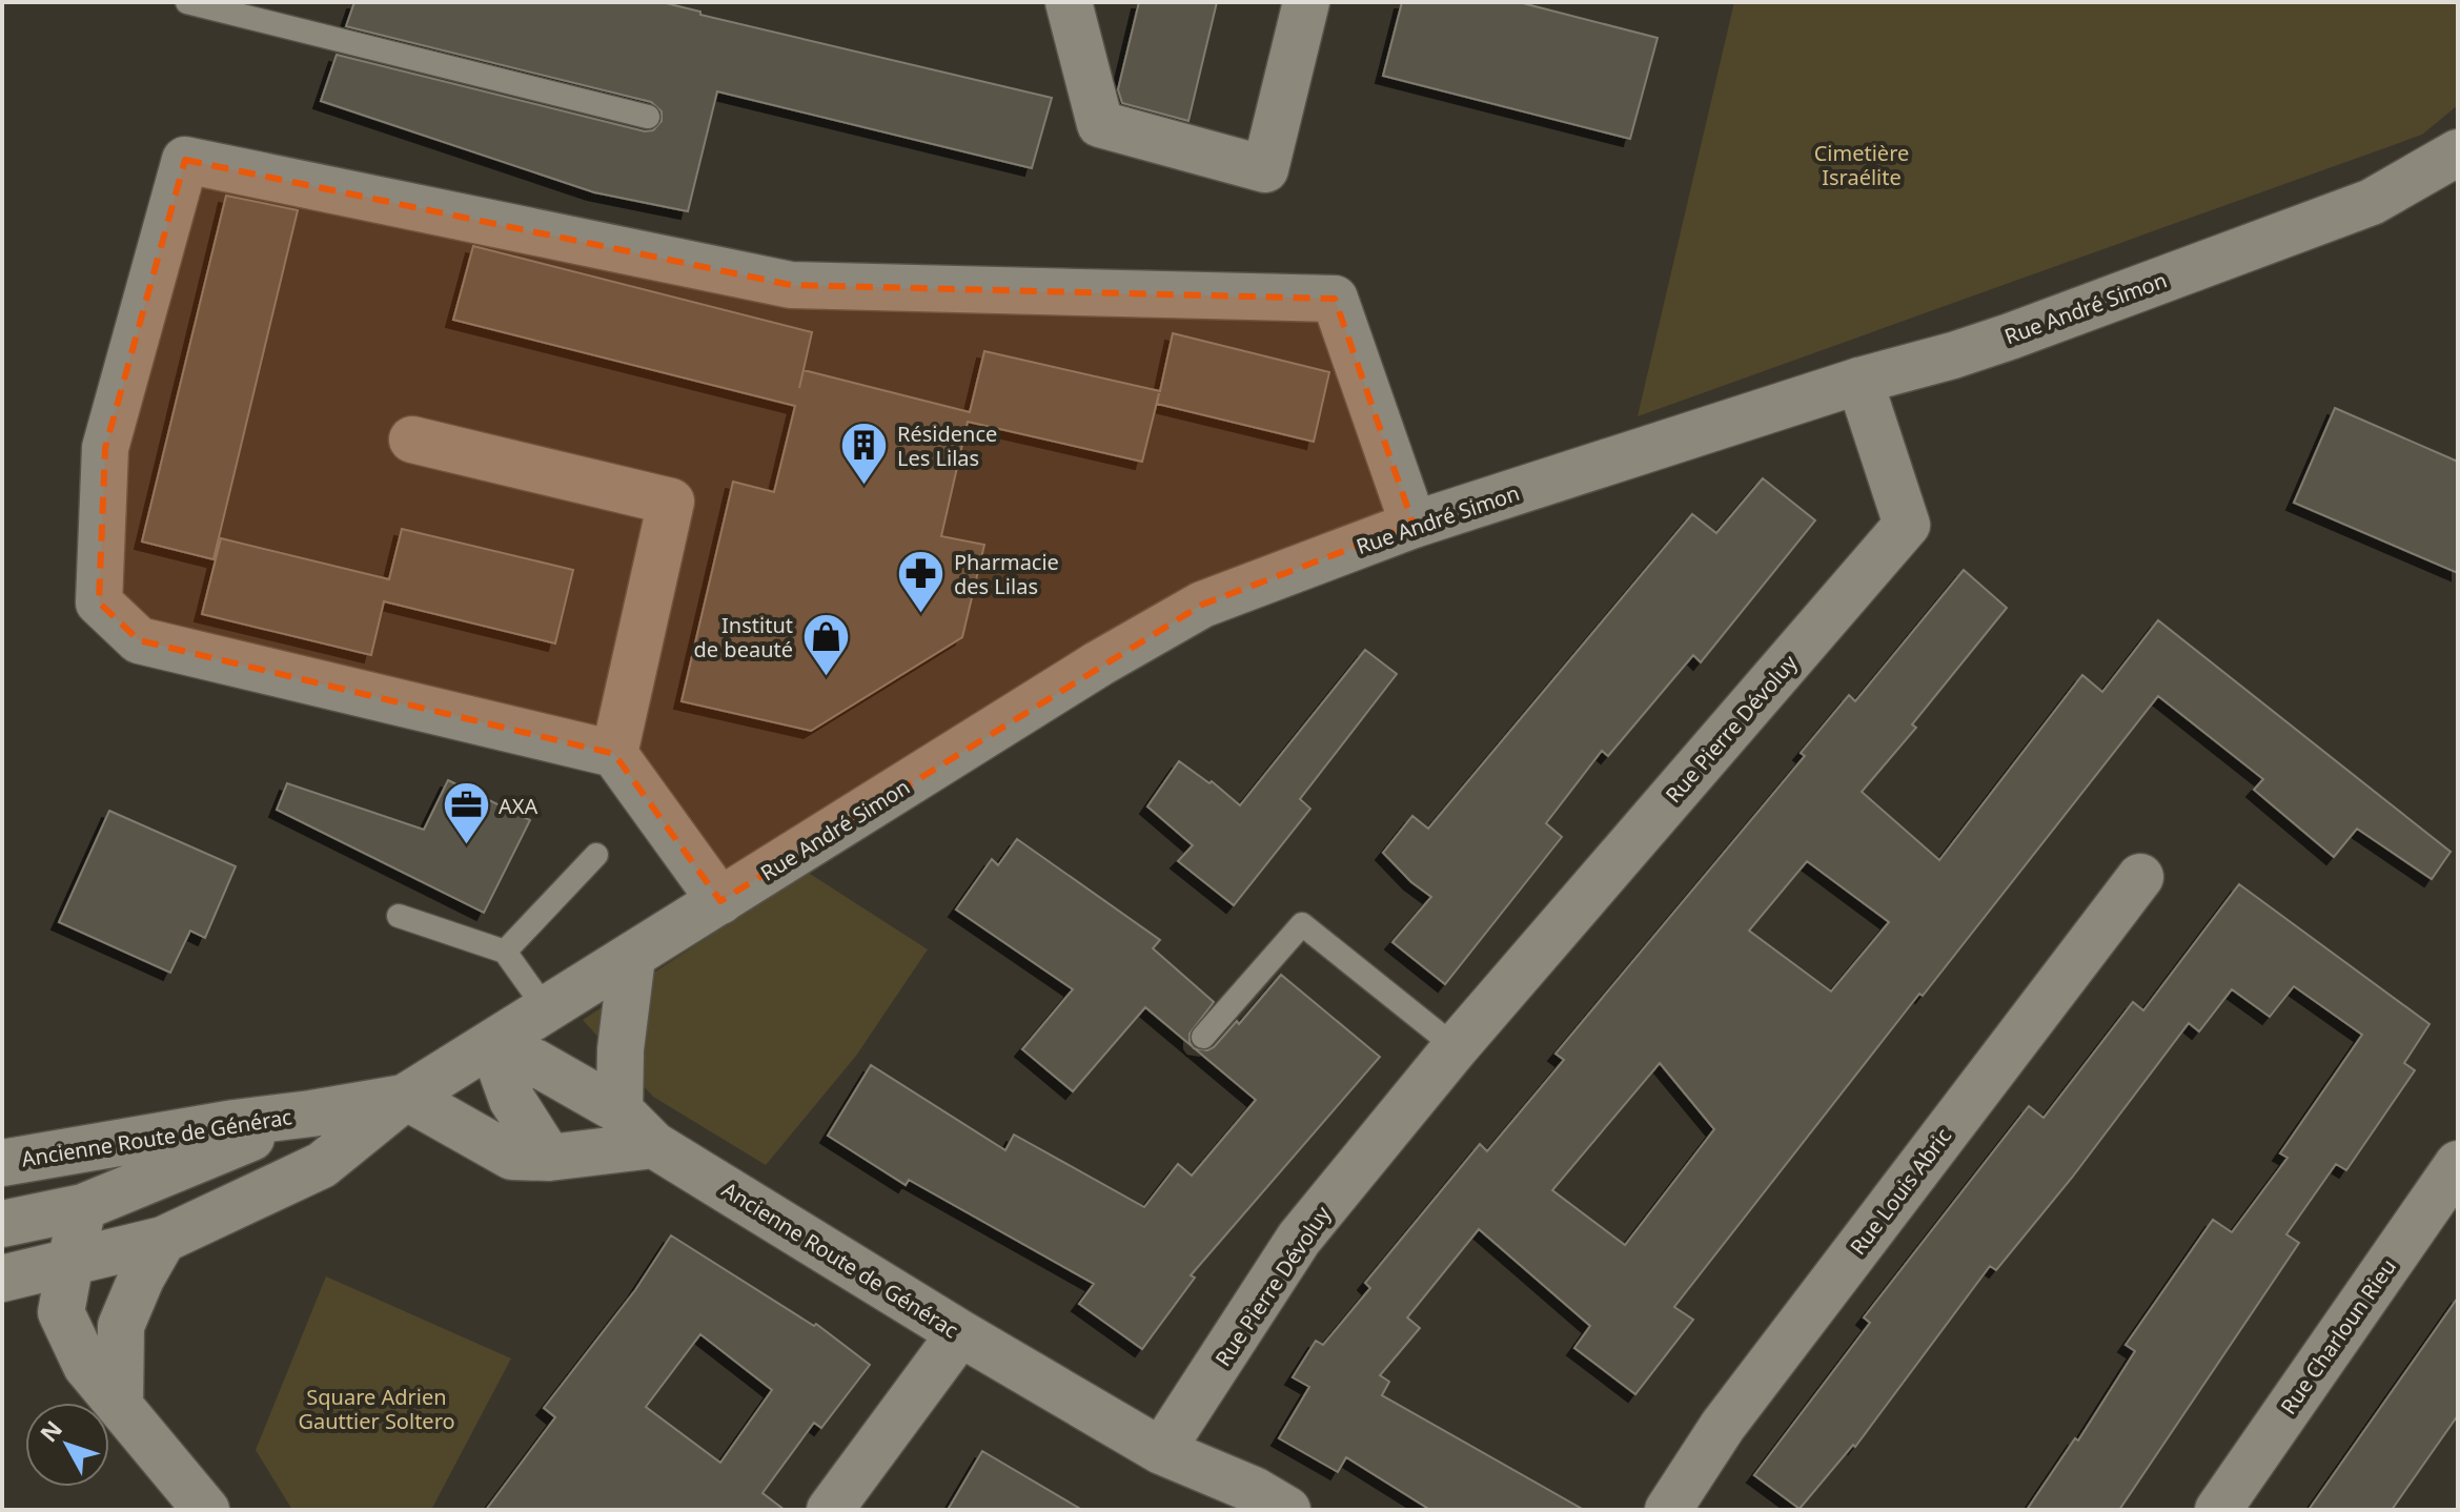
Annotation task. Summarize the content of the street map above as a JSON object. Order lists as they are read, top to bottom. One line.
{"streets":{"street":["Rue André Simon","Rue Pierre Dévoluy","Ancienne Route de Générac","Rue Louis Abric","Rue Charloun Rieu"]},"crossings":[["Rue André Simon","Rue Pierre Dévoluy"],["Rue André Simon","Ancienne Route de Générac"],["Rue Pierre Dévoluy","Ancienne Route de Générac"]],"parks":["Cimetière Israélite","Square Adrien Gauttier Soltero"],"places":{"building":["Résidence Les Lilas"],"pharmacy":["Pharmacie des Lilas"],"shop":["Institut de beauté"],"office":["AXA"]},"north":"top left"}
